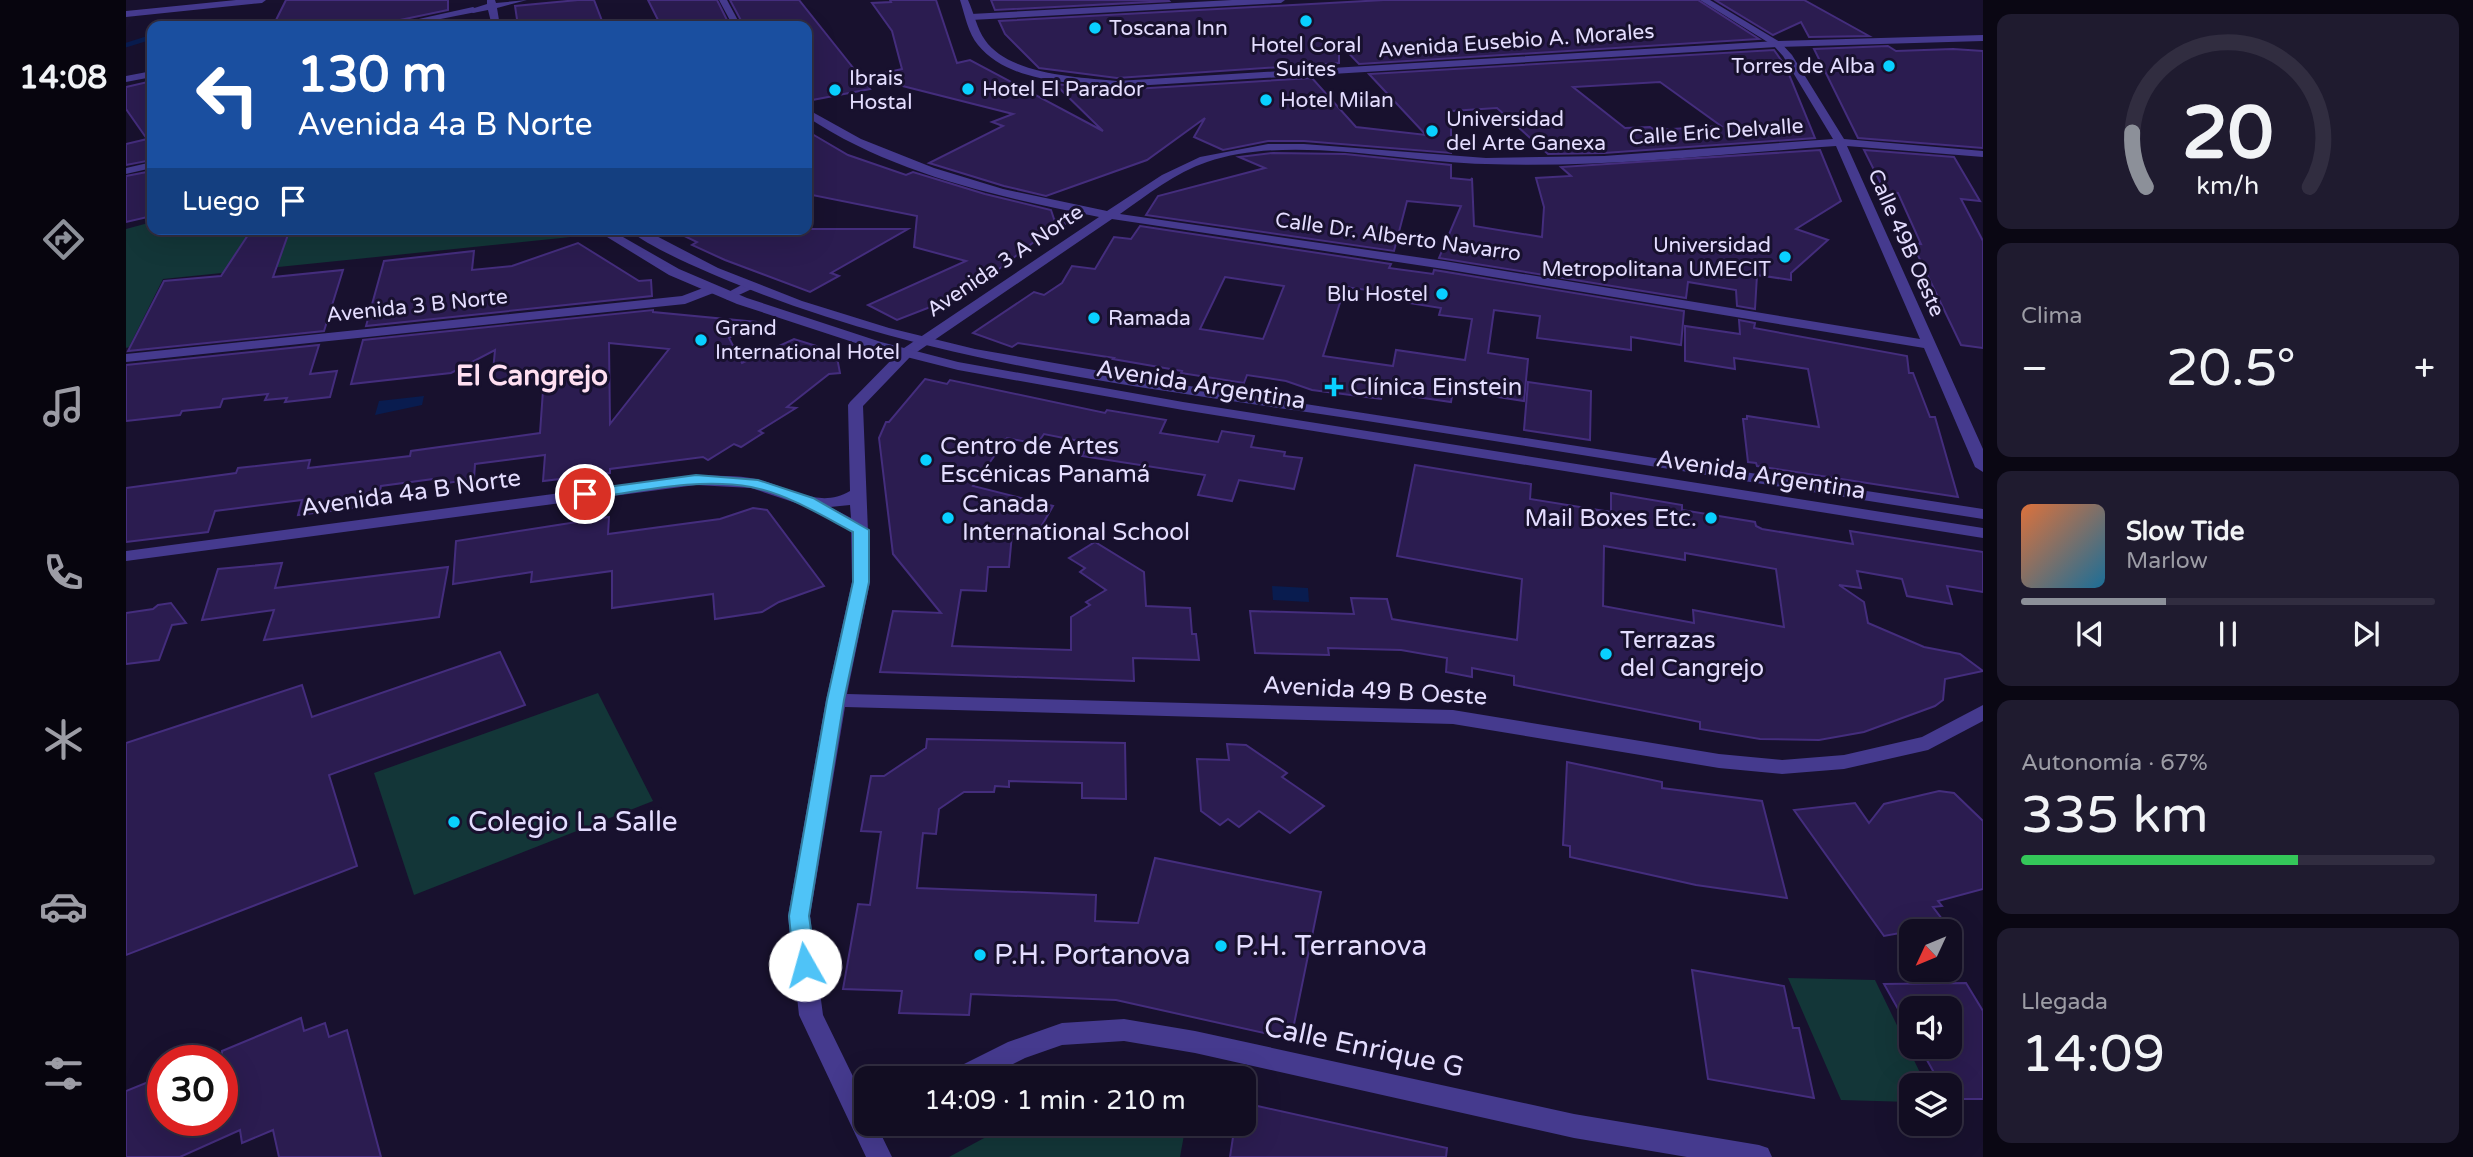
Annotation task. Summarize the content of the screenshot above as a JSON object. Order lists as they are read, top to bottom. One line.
{"streets":{"street":["Avenida Eusebio A. Morales","Calle Eric Delvalle","Calle Dr. Alberto Navarro","Calle 49B Oeste","Avenida 3 A Norte","Avenida 3 B Norte","Avenida Argentina","Avenida 4a B Norte","Avenida 49 B Oeste","Calle Enrique G"]},"crossings":[["Avenida Eusebio A. Morales","Calle 49B Oeste"],["Calle Eric Delvalle","Calle Dr. Alberto Navarro"],["Calle Eric Delvalle","Calle 49B Oeste"],["Calle Eric Delvalle","Avenida 3 A Norte"],["Calle Dr. Alberto Navarro","Calle 49B Oeste"],["Calle Dr. Alberto Navarro","Avenida 3 A Norte"],["Avenida 3 A Norte","Avenida Argentina"],["Avenida 3 B Norte","Avenida Argentina"]],"districts":["El Cangrejo"],"places":{"other":["Hotel Coral Suites","Toscana Inn","Torres de Alba","Hotel El Parador","Ibrais Hostal","Hotel Milan","Universidad del Arte Ganexa","Universidad Metropolitana UMECIT","Blu Hostel","Ramada","Grand International Hotel","Centro de Artes Escénicas Panamá","Canada International School","Mail Boxes Etc.","Terrazas del Cangrejo","Colegio La Salle","P.H. Terranova","P.H. Portanova"],"health":["Clínica Einstein"]},"north":"bottom left","page":{"tabs":"14:08","turn":["130 m","Avenida 4a B Norte"],"then":"Luego","tile":["Clima",["Autonomía · 67%","335 km"],["Llegada","14:09"]],"heat":["−","20.5°","+"],"song":["Slow Tide","Marlow"],"limit":"30","trip":"14:09 · 1 min · 210 m","gauge":["20","km/h"]}}
